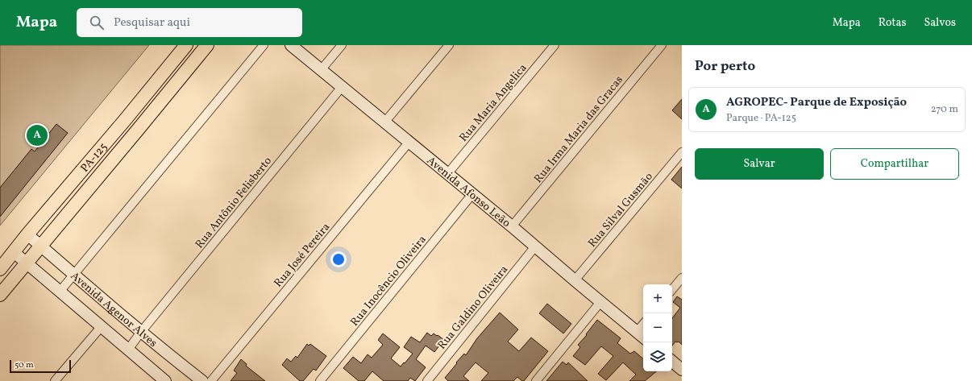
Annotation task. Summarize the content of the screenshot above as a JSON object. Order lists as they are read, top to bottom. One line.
{"streets":{"main road":["PA-125"],"street":["Rua Maria Angelica","Rua Irma Maria das Gracas","Avenida Afonso Leão","Rua Antônio Felisberto","Rua Silval Gusmão","Rua José Pereira","Rua Inocêncio Oliveira","Rua Galdino Oliveira","Avenida Agenor Alves"]},"crossings":[["Rua Maria Angelica","Avenida Afonso Leão"],["Rua Irma Maria das Gracas","Avenida Afonso Leão"],["PA-125","Avenida Agenor Alves"],["Avenida Afonso Leão","Rua Antônio Felisberto"],["Avenida Afonso Leão","Rua Silval Gusmão"],["Avenida Afonso Leão","Rua José Pereira"],["Avenida Afonso Leão","Rua Inocêncio Oliveira"],["Avenida Afonso Leão","Rua Galdino Oliveira"],["Rua Antônio Felisberto","Avenida Agenor Alves"]],"scale_bar":"50 m","page":{"header":"Mapa","search":"Pesquisar aqui","nav":["Mapa","Rotas","Salvos"],"heading":"Por perto","list":[{"mark":"A","name":"AGROPEC- Parque de Exposição","note":"Parque · PA-125","value":"270 m"}],"pins":"A","buttons":["Salvar","Compartilhar"],"map_buttons":["+","−"],"scale":"50 m"}}
